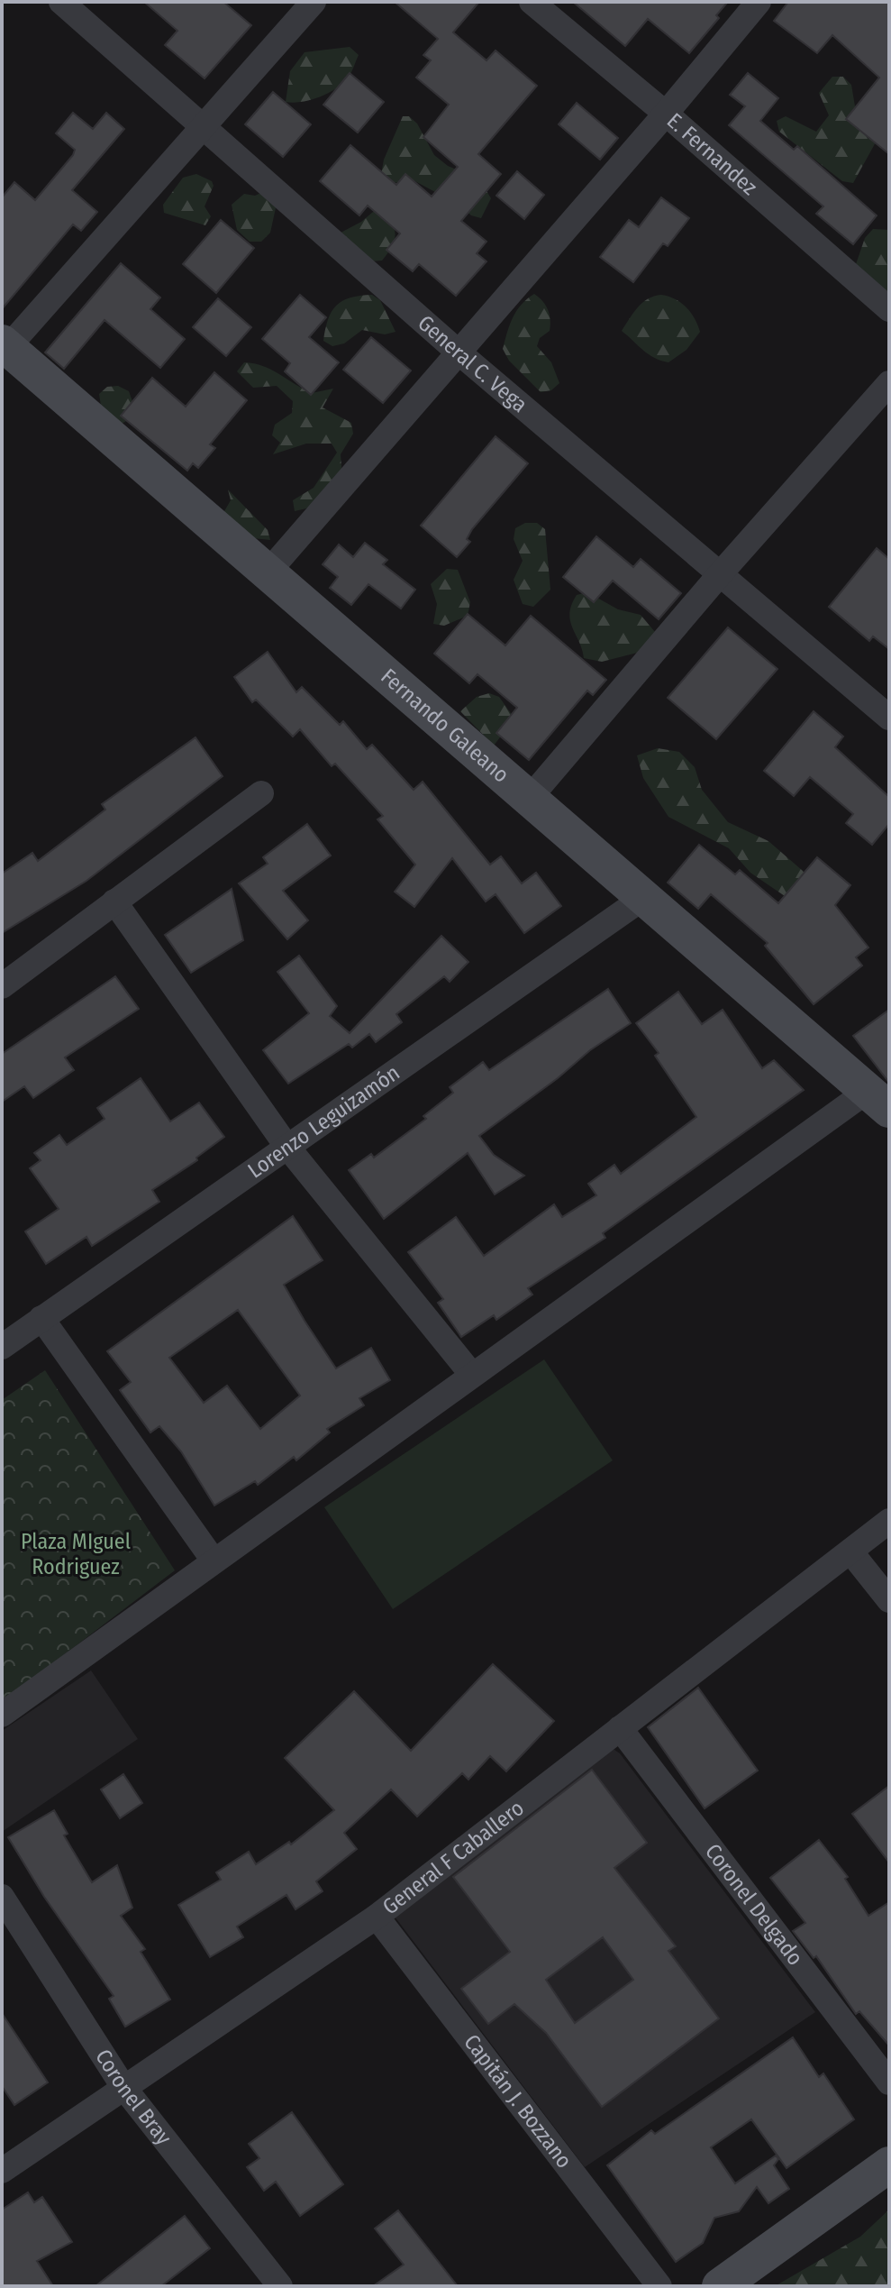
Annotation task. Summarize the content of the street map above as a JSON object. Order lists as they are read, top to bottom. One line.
{"streets":{"street":["E. Fernandez","General C. Vega","Fernando Galeano","Lorenzo Leguizamón","General F Caballero","Coronel Delgado","Coronel Bray","Capitán J. Bozzano"]},"crossings":[["Fernando Galeano","Lorenzo Leguizamón"],["General F Caballero","Coronel Delgado"],["General F Caballero","Coronel Bray"],["General F Caballero","Capitán J. Bozzano"]],"parks":["Plaza MIguel Rodriguez"]}
